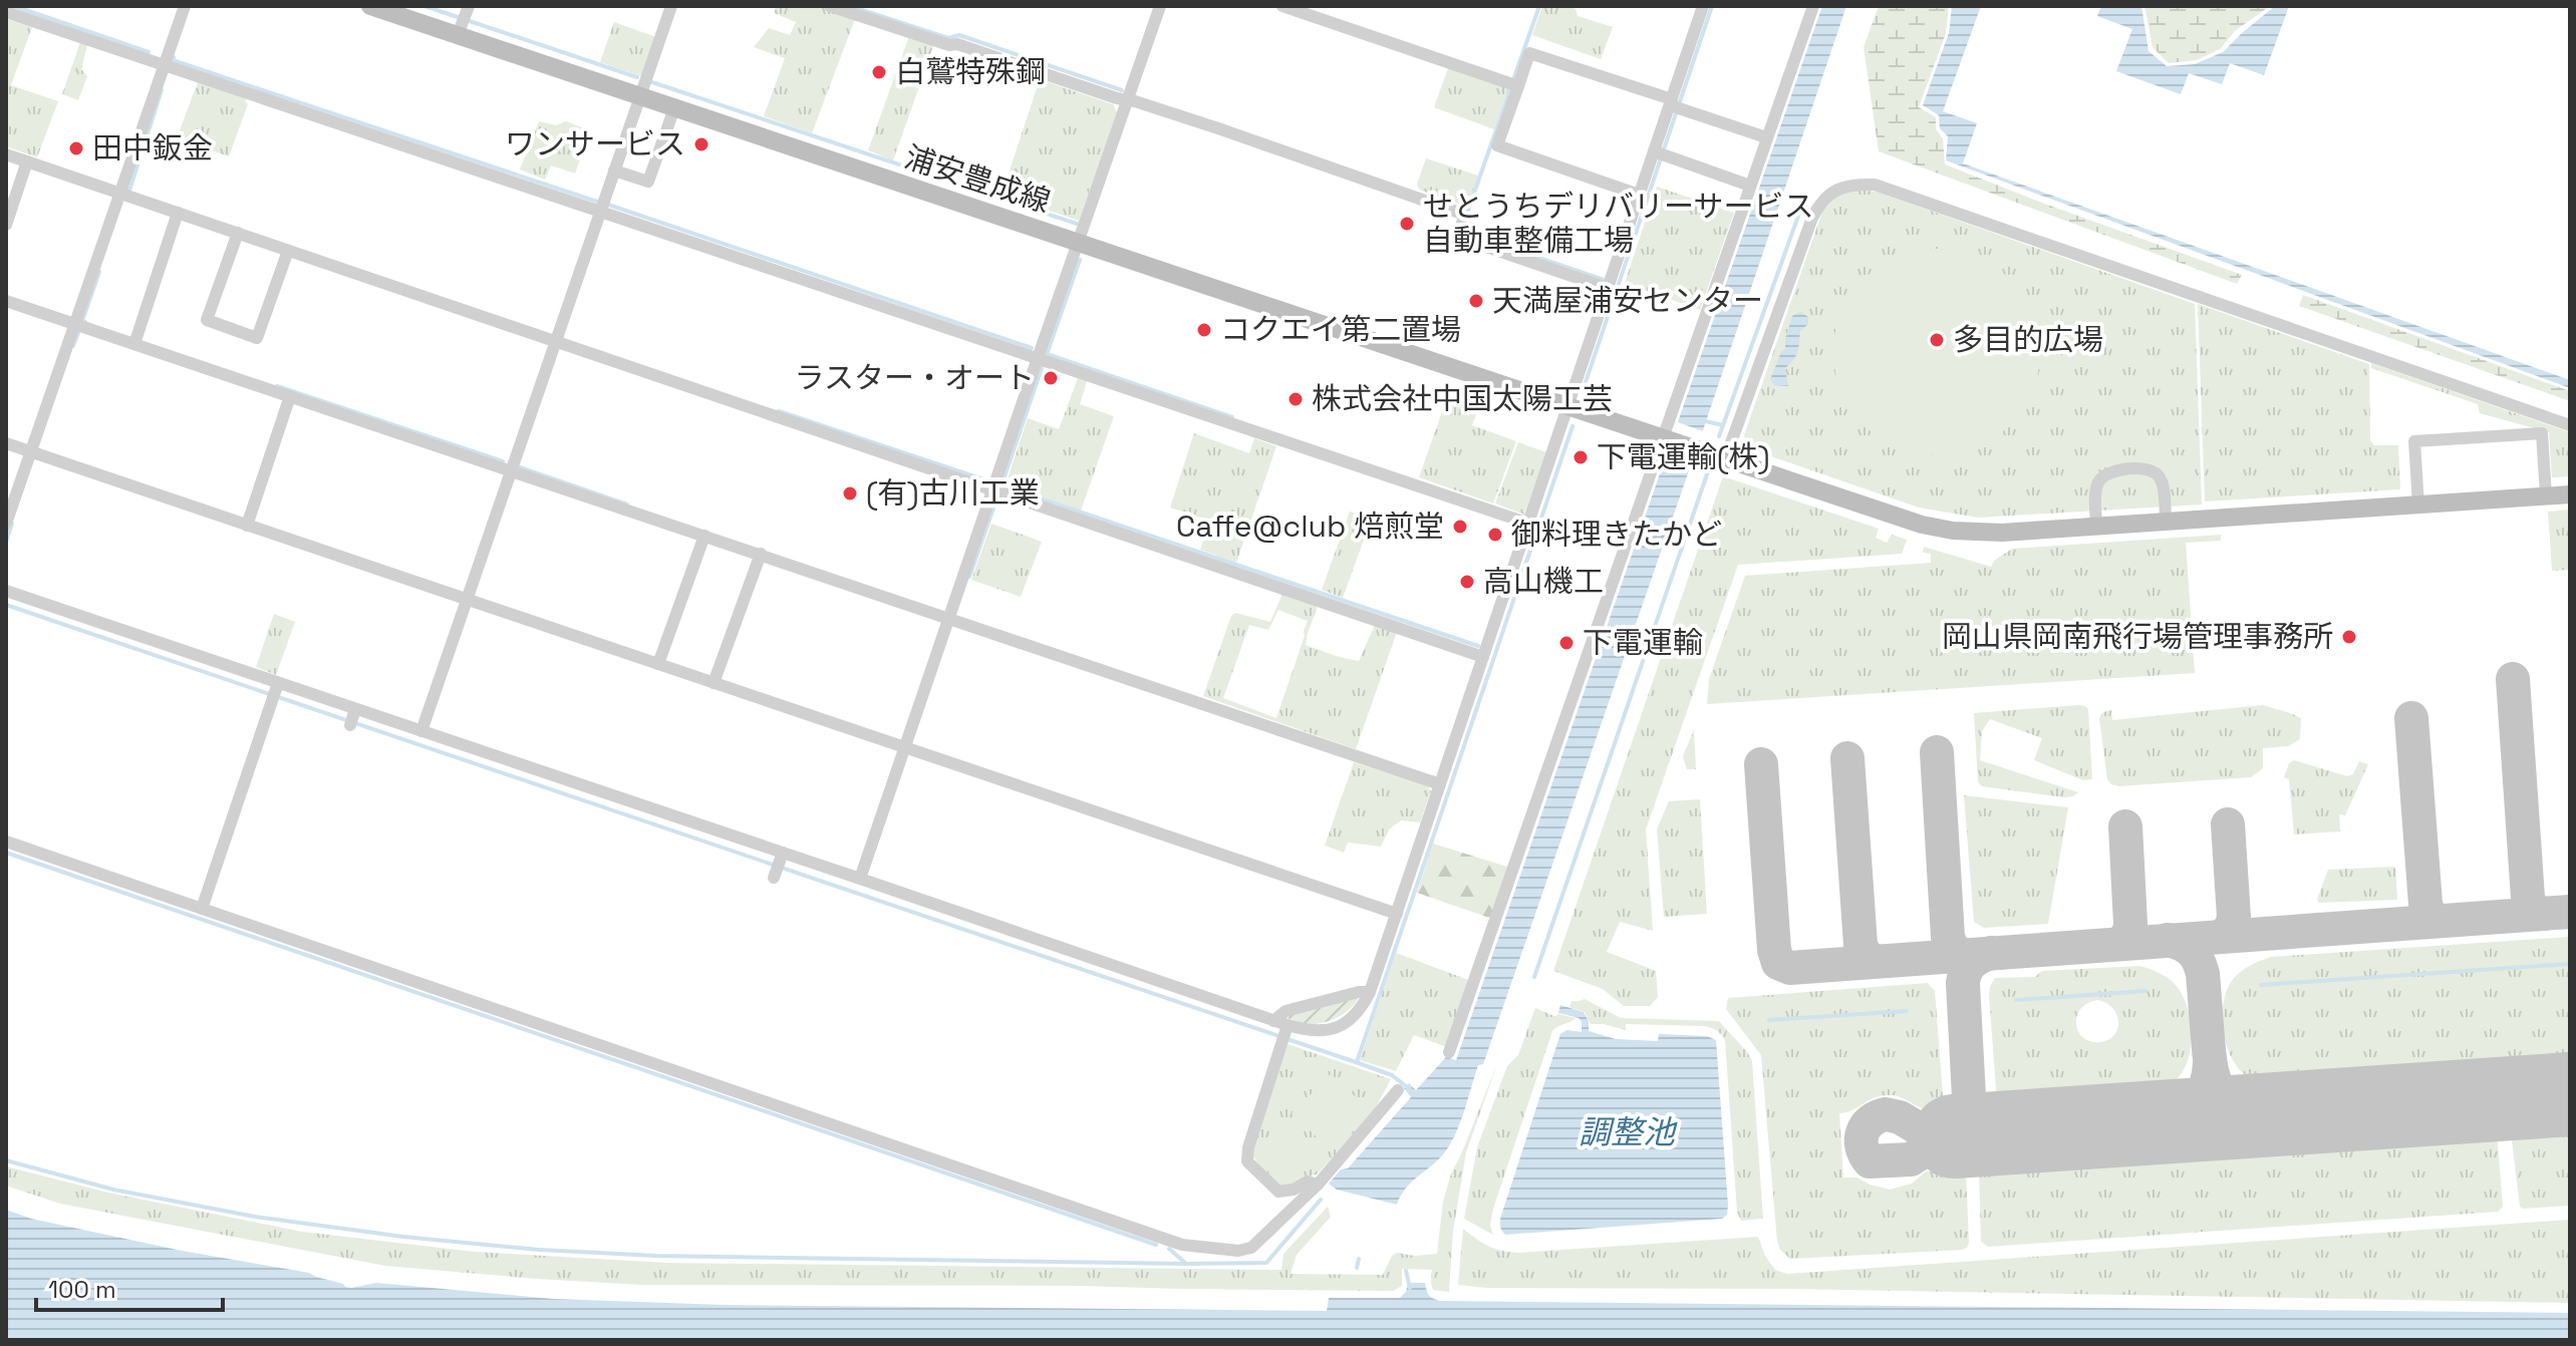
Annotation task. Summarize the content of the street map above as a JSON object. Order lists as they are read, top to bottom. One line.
{"streets":{"main road":["浦安豊成線"]},"water":["調整池"],"places":["白鷲特殊鋼","ワンサービス","田中鈑金","せとうちデリバリーサービス 自動車整備工場","天満屋浦安センター","コクエイ第二置場","多目的広場","ラスター・オート","株式会社中国太陽工芸","下電運輸(株)","(有)古川工業","Caffe@club 焙煎堂","御料理きたかど","高山機工","岡山県岡南飛行場管理事務所","下電運輸"],"scale_bar":"100 m"}
